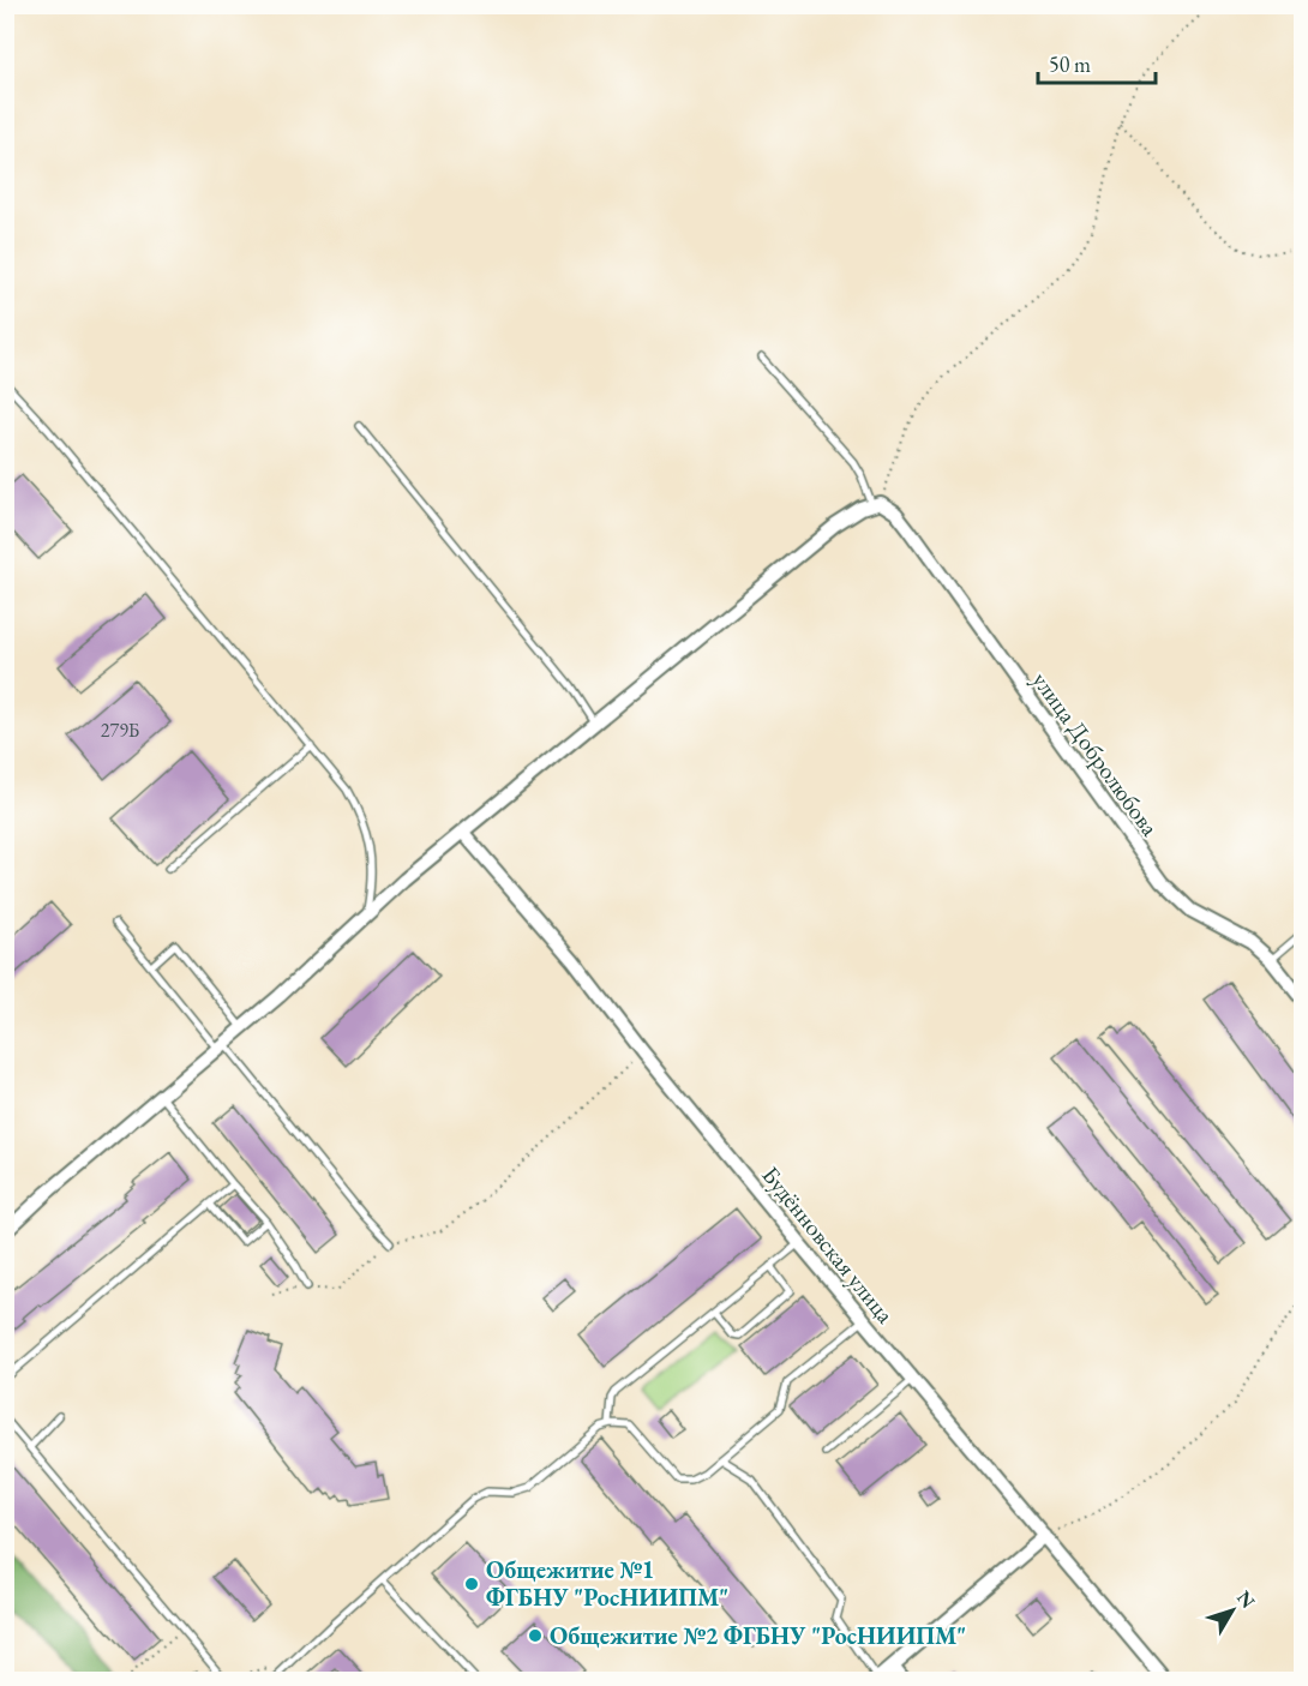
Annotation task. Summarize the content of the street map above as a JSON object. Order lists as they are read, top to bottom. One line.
{"streets":{"street":["улица Добролюбова","Будённовская улица"]},"places":["Общежитие №1 ФГБНУ \"РосНИИПМ\"","Общежитие №2 ФГБНУ \"РосНИИПМ\""],"house_numbers":["279Б"],"scale_bar":"50 m","north":"top right"}
